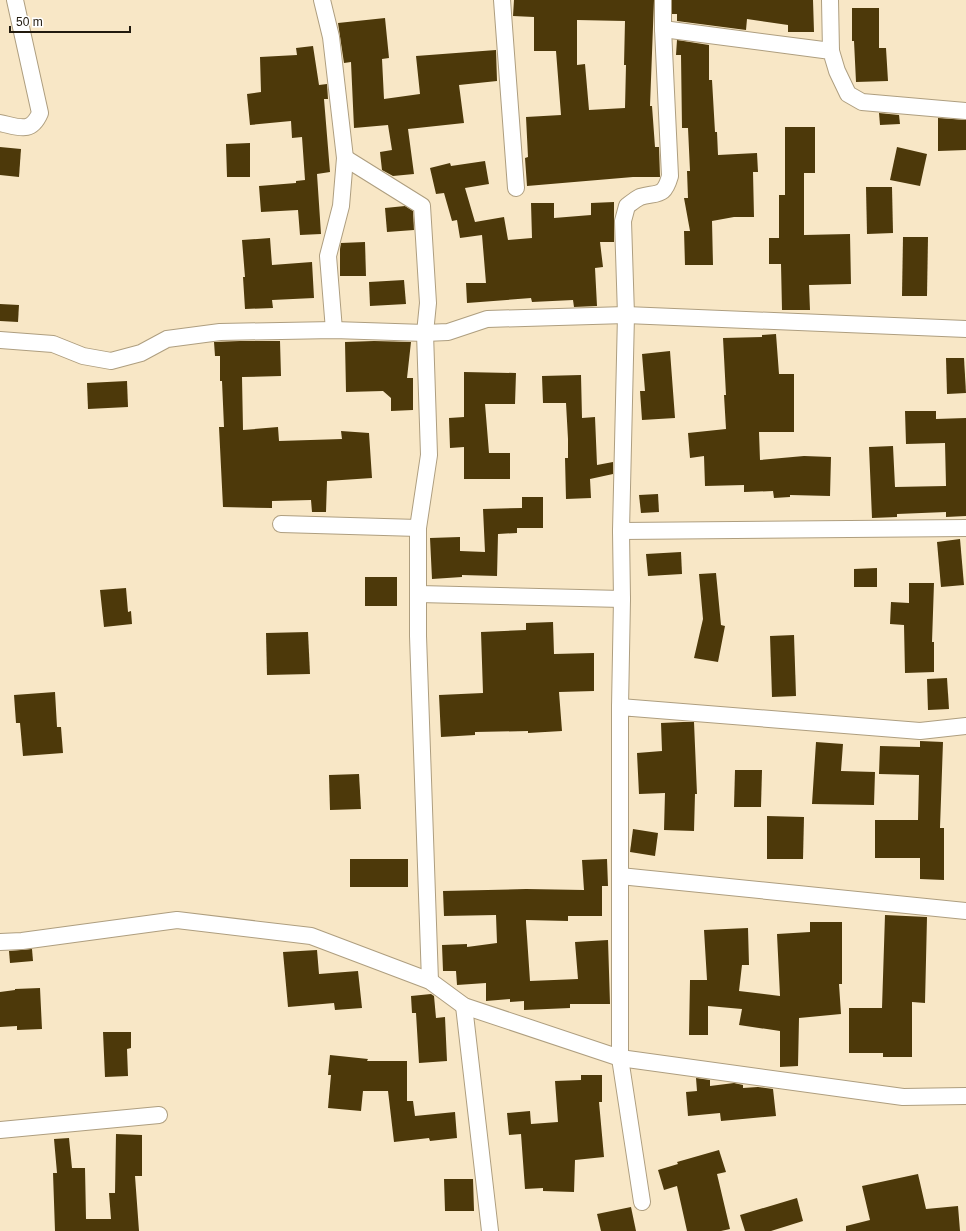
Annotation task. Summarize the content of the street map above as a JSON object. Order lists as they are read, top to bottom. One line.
{"scale_bar":"50 m"}
